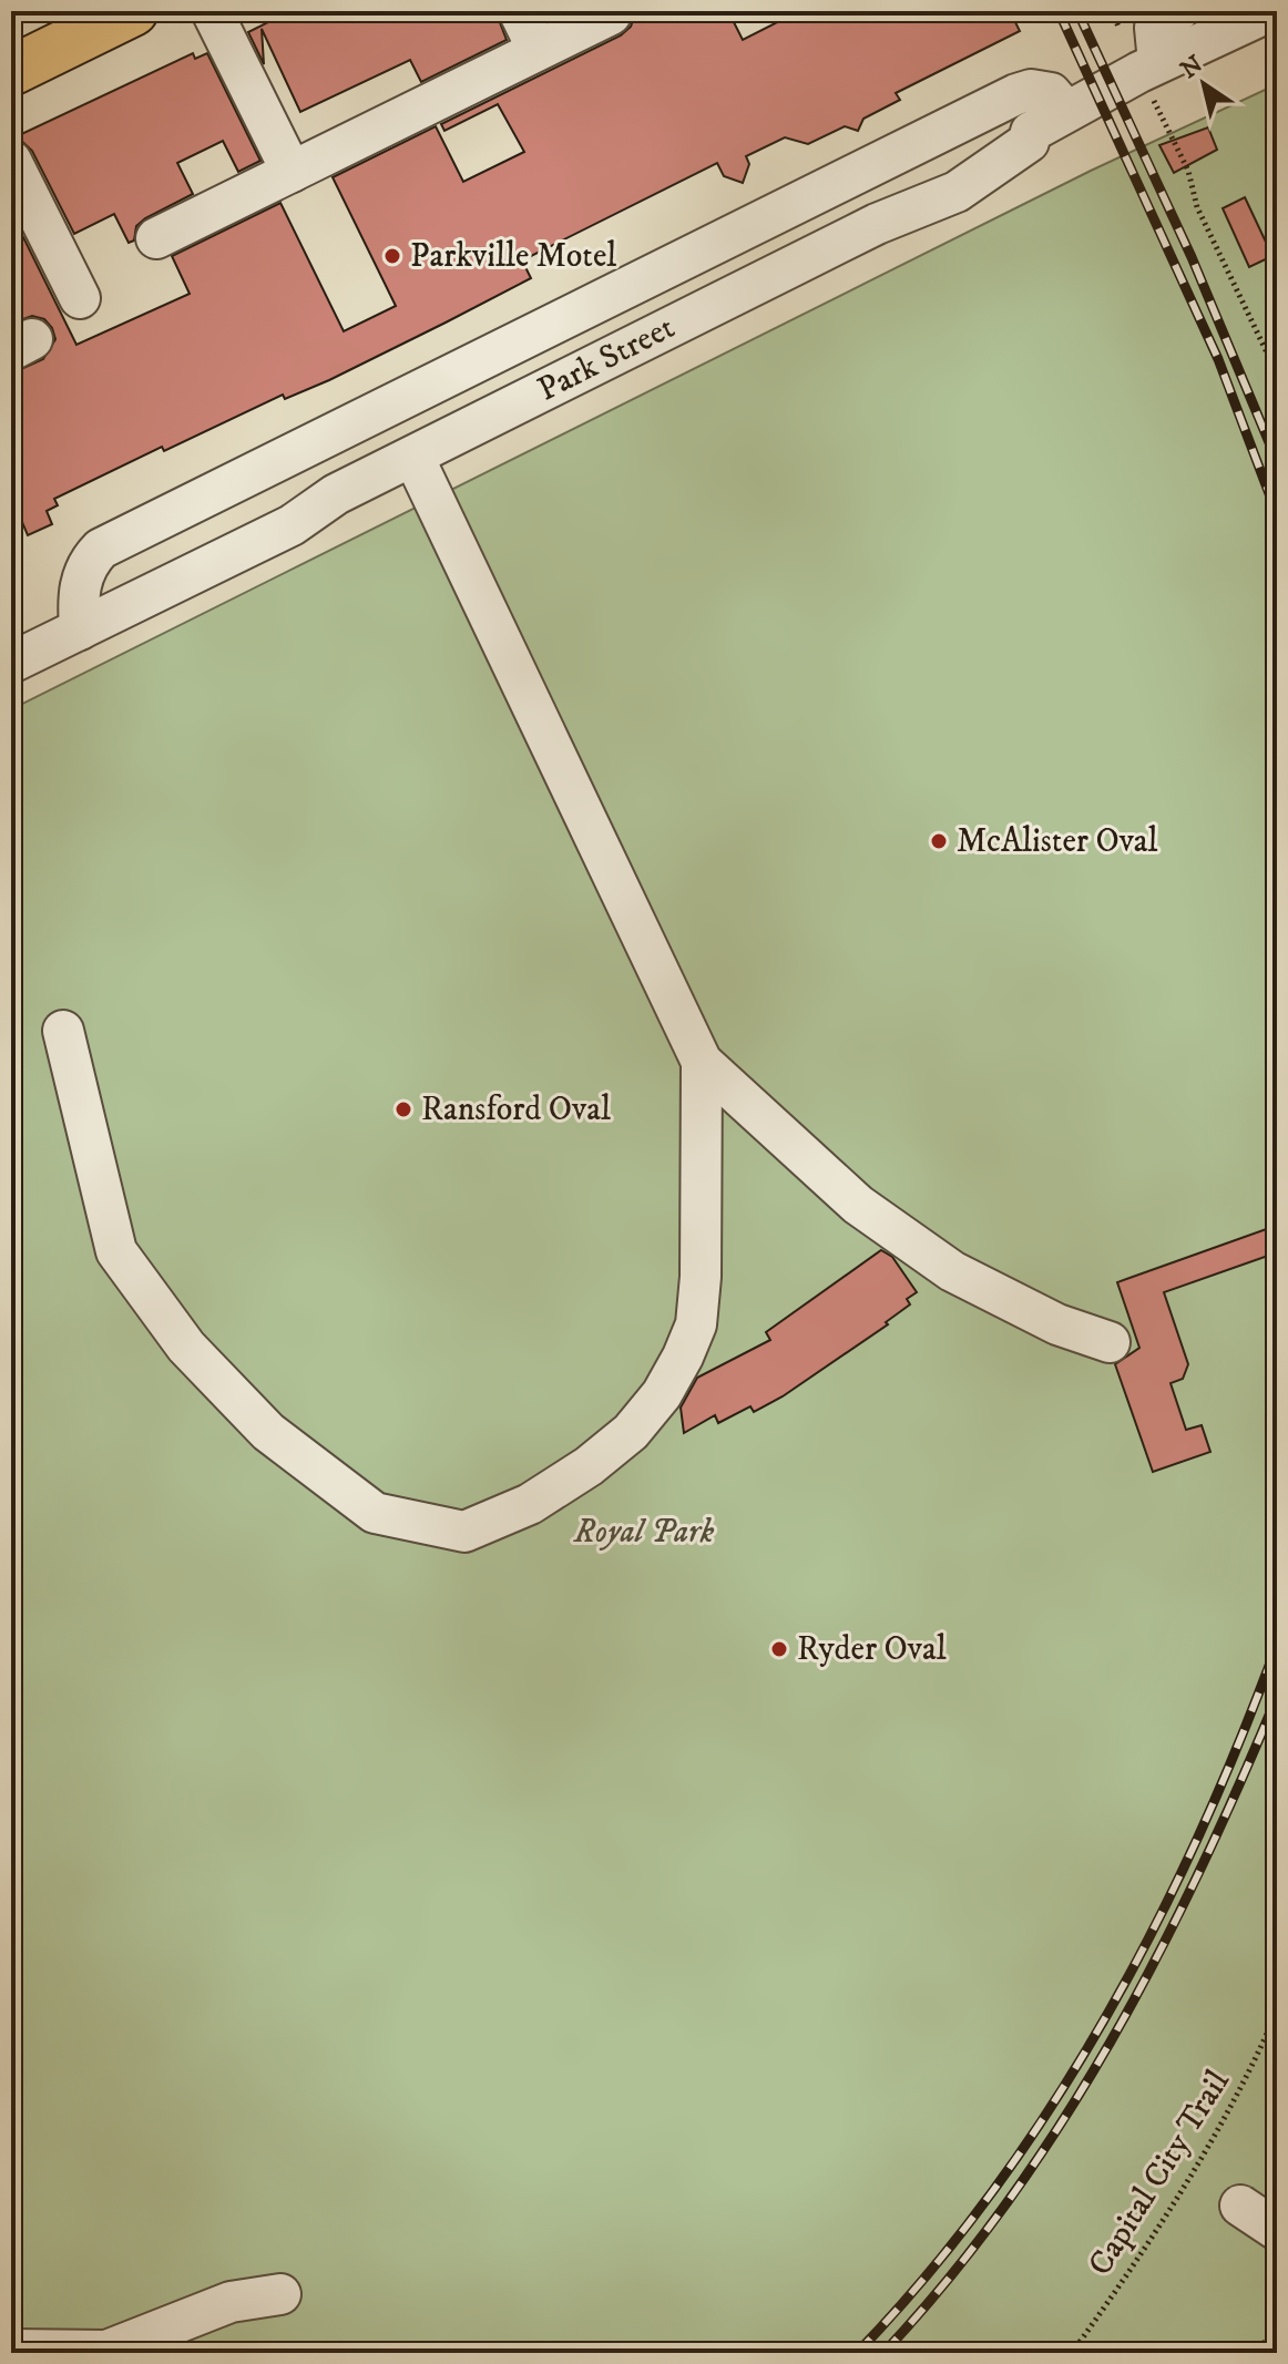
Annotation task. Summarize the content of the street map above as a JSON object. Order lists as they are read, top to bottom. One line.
{"streets":{"street":["Park Street"],"path":["Capital City Trail"]},"parks":["Royal Park"],"places":["Parkville Motel","McAlister Oval","Ransford Oval","Ryder Oval"],"north":"top left"}
